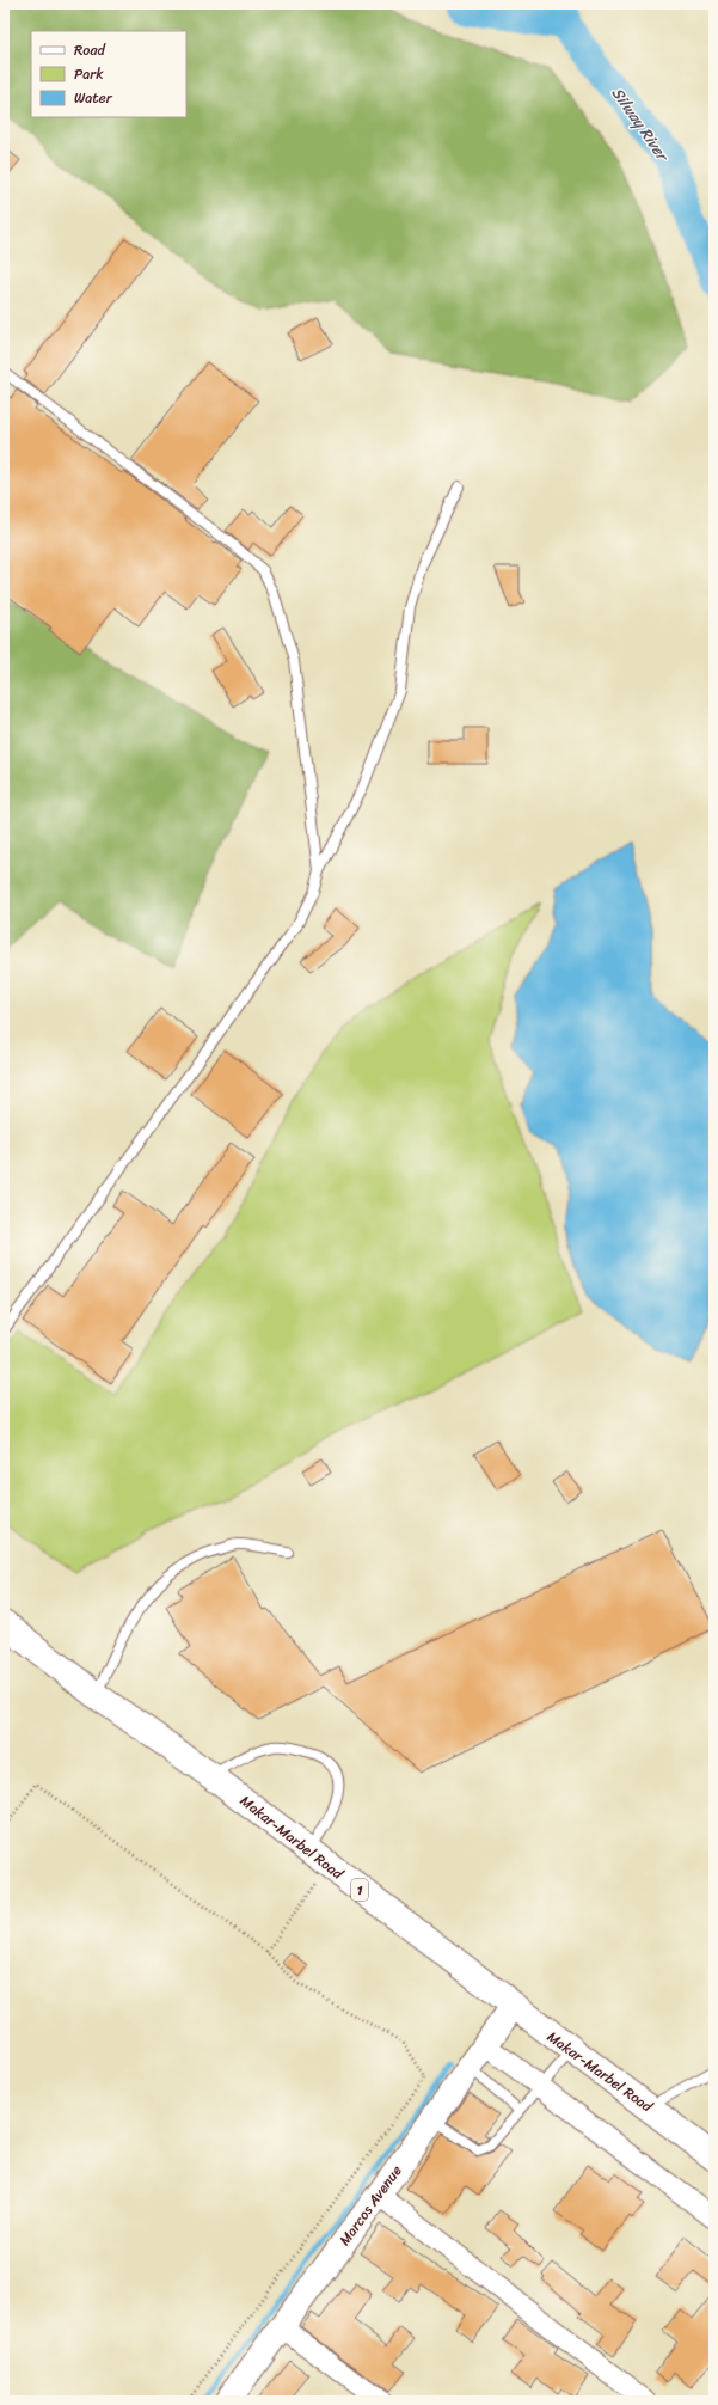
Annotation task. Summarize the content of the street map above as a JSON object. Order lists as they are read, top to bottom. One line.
{"streets":{"main road":["Makar-Marbel Road","1"],"street":["Marcos Avenue"]},"crossings":[["Makar-Marbel Road","Marcos Avenue"]],"water":["Silway River"],"legend":["Road","Park","Water"]}
